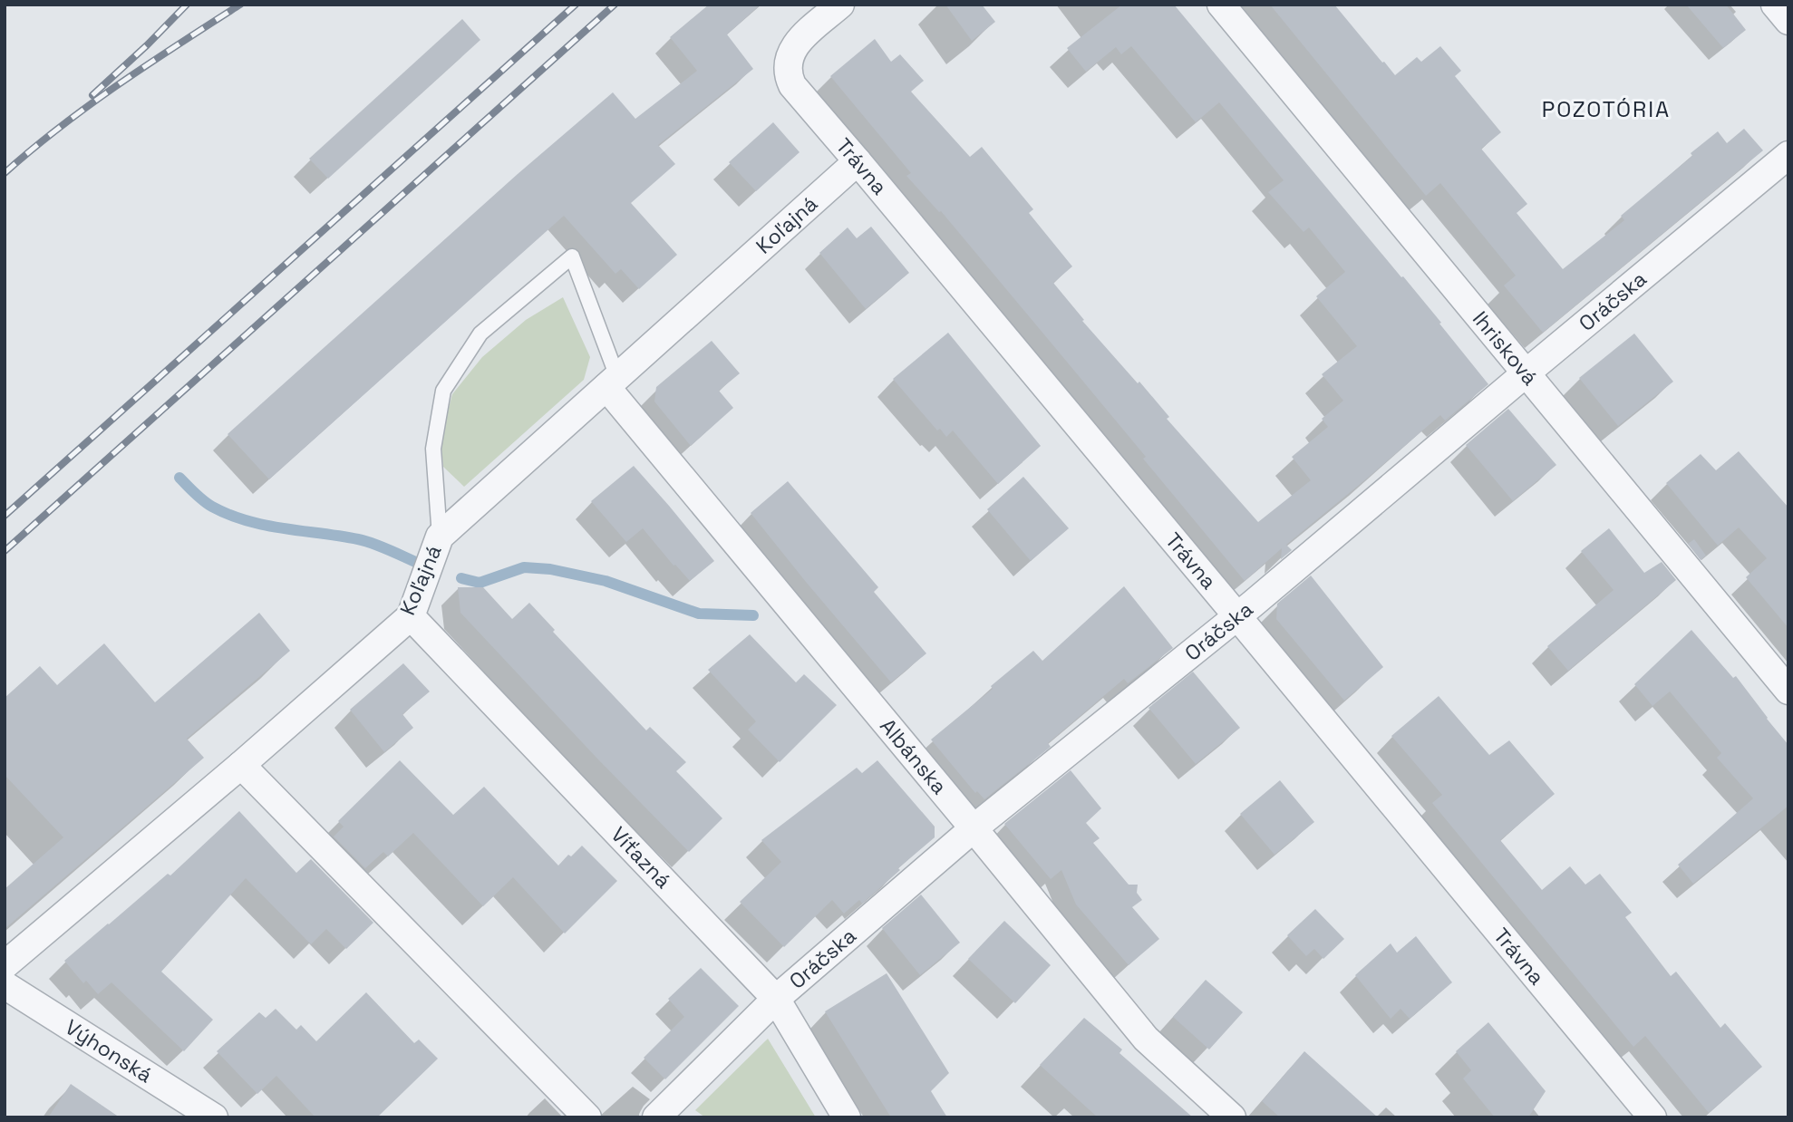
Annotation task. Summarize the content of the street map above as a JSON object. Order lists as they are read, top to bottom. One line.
{"streets":{"street":["Trávna","Koľajná","Oráčska","Ihrisková","Albánska","Víťazná","Výhonská"]},"crossings":[["Trávna","Koľajná"],["Trávna","Oráčska"],["Koľajná","Albánska"],["Koľajná","Víťazná"],["Oráčska","Ihrisková"],["Oráčska","Albánska"],["Oráčska","Víťazná"]],"districts":["POZOTÓRIA"]}
